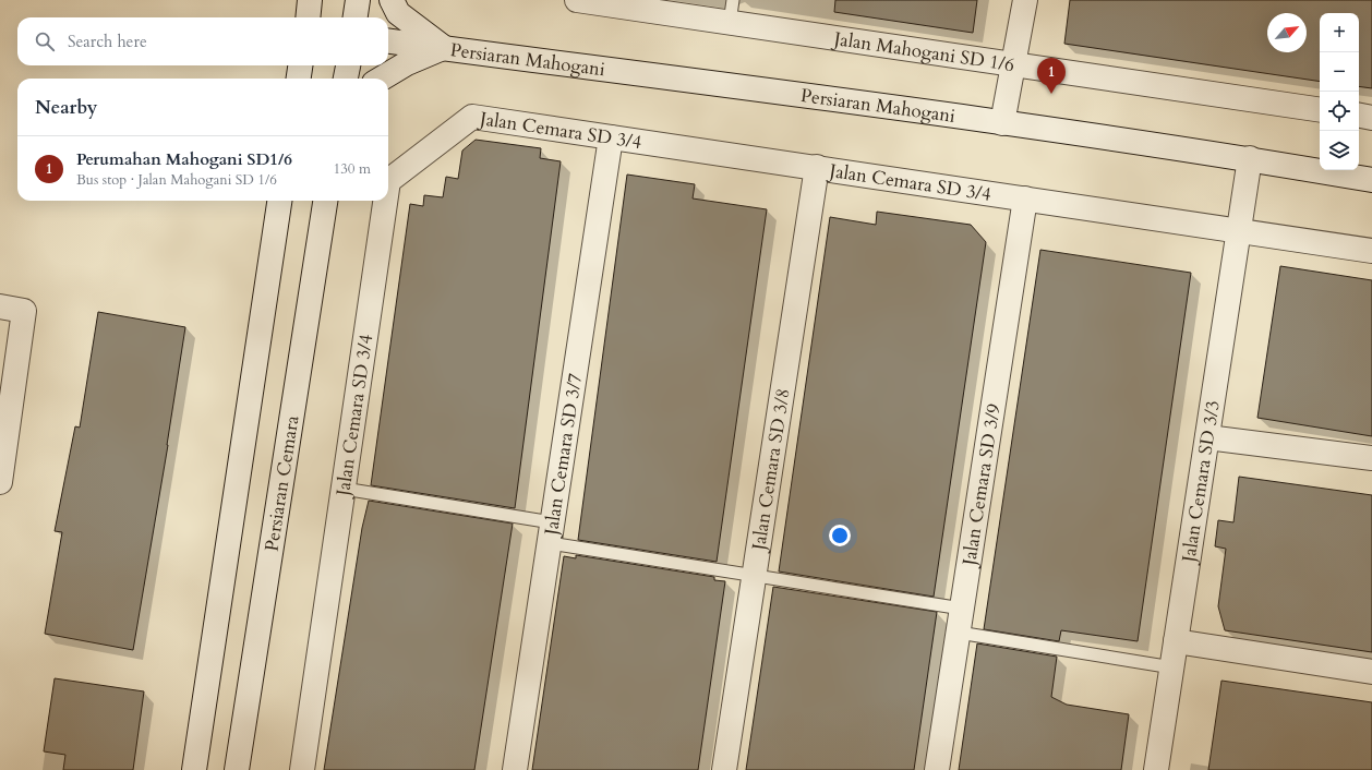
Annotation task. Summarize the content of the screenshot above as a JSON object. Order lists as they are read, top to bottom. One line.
{"streets":{"street":["Jalan Mahogani SD 1/6","Persiaran Mahogani","Jalan Cemara SD 3/4","Jalan Cemara SD 3/7","Jalan Cemara SD 3/8","Jalan Cemara SD 3/3","Persiaran Cemara","Jalan Cemara SD 3/9"]},"crossings":[["Persiaran Mahogani","Jalan Cemara SD 3/3"],["Jalan Cemara SD 3/4","Jalan Cemara SD 3/7"],["Jalan Cemara SD 3/4","Jalan Cemara SD 3/8"],["Jalan Cemara SD 3/4","Jalan Cemara SD 3/3"],["Jalan Cemara SD 3/4","Jalan Cemara SD 3/9"]],"north":"top right","page":{"map_buttons":["+","−"],"search":"Search here","pins":"1","heading":"Nearby","list":[{"mark":"1","name":"Perumahan Mahogani SD1/6","note":"Bus stop · Jalan Mahogani SD 1/6","value":"130 m"}]}}
